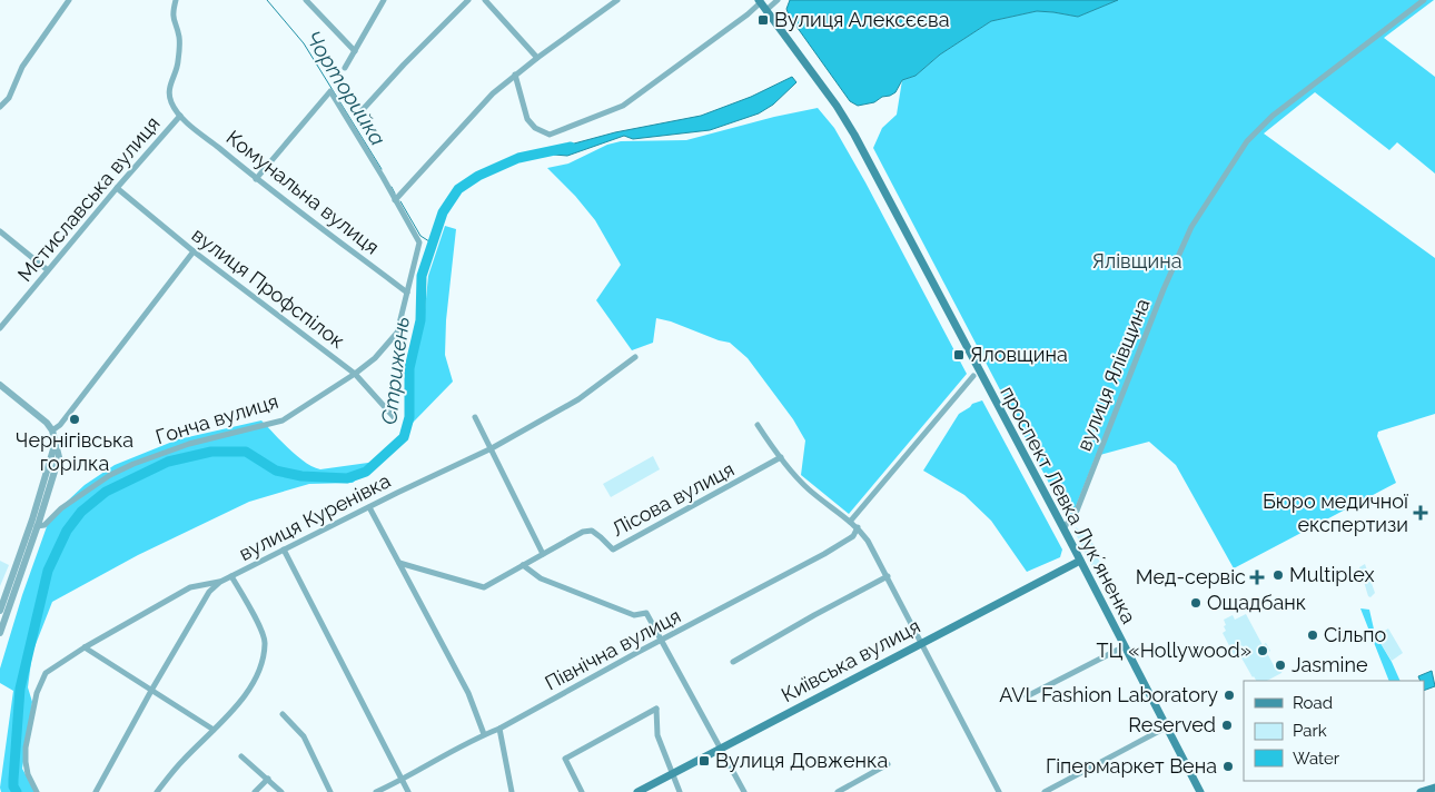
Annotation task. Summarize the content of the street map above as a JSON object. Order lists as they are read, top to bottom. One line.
{"streets":{"main road":["проспект Левка Лукʼяненка","Київська вулиця"],"street":["Комунальна вулиця","Мстиславська вулиця","вулиця Профспілок","вулиця Ялівщина","Гонча вулиця","Лісова вулиця","вулиця Куренівка","Північна вулиця"]},"crossings":[["Комунальна вулиця","Мстиславська вулиця"],["Комунальна вулиця","Гонча вулиця"],["Мстиславська вулиця","вулиця Профспілок"],["вулиця Профспілок","Гонча вулиця"],["вулиця Ялівщина","проспект Левка Лукʼяненка"],["проспект Левка Лукʼяненка","Київська вулиця"]],"water":["Чорторийка","Стрижень"],"parks":["Ялівщина"],"places":{"transit":["Вулиця Алексєєва","Яловщина","Вулиця Довженка"],"other":["Чернігівська горілка","Multiplex","Ощадбанк","Сільпо","ТЦ «Hollywood»","Jasmine","AVL Fashion Laboratory","Reserved","Гіпермаркет Вена"],"health":["Бюро медичної експертизи","Мед-сервіс"]},"legend":["Road","Park","Water"]}
